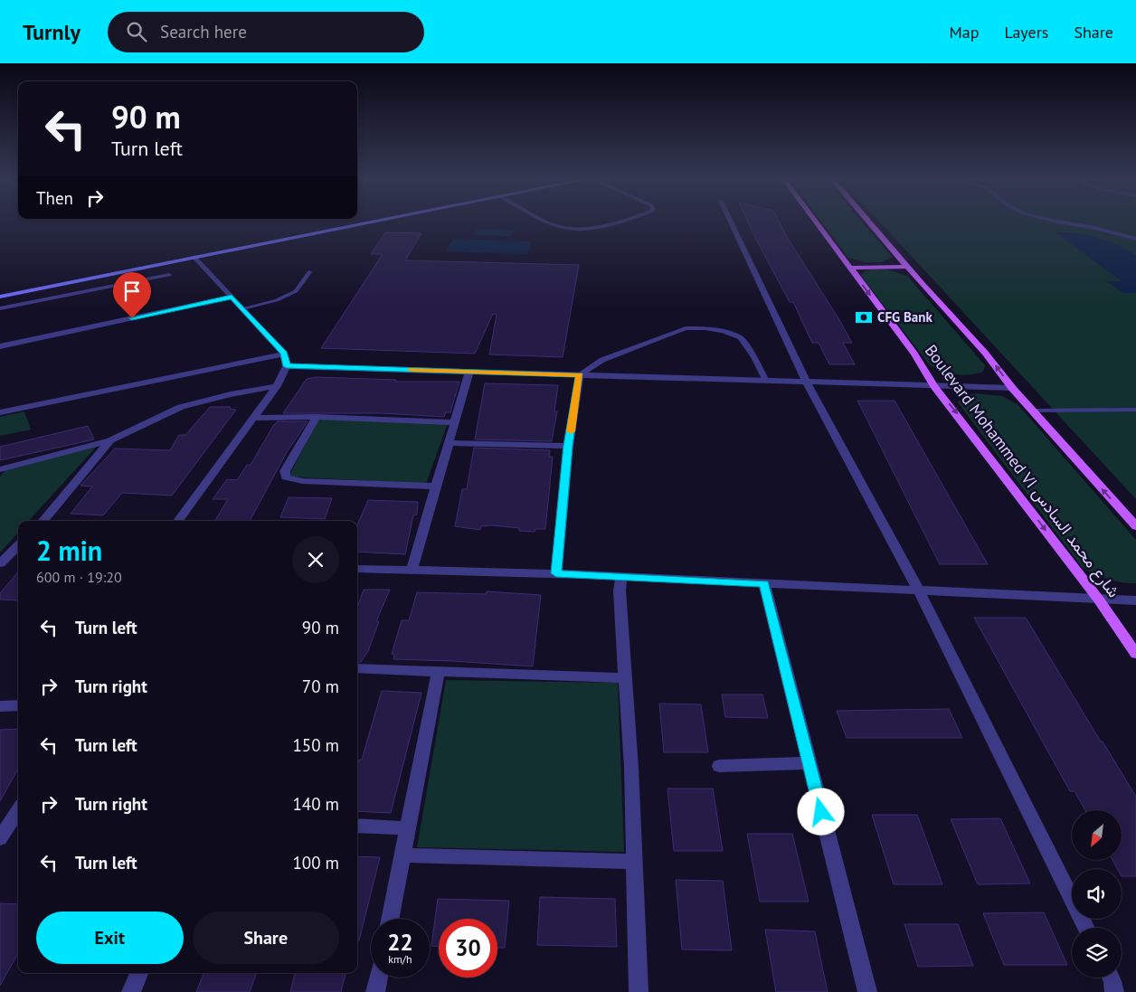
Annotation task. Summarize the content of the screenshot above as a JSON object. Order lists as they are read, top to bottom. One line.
{"streets":{"main road":["Boulevard Mohammed VI شارع محمد السادس"]},"places":{"bank":["CFG Bank"]},"north":"bottom left","page":{"header":"Turnly","search":"Search here","nav":["Map","Layers","Share"],"turn":["90 m","Turn left"],"then":"Then","heading":["2 min","600 m · 19:20"],"list":[{"name":"Turn left","value":"90 m"},{"name":"Turn right","value":"70 m"},{"name":"Turn left","value":"150 m"},{"name":"Turn right","value":"140 m"},{"name":"Turn left","value":"100 m"}],"buttons":["Exit","Share"],"speed":"22 km/h","limit":"30"}}
